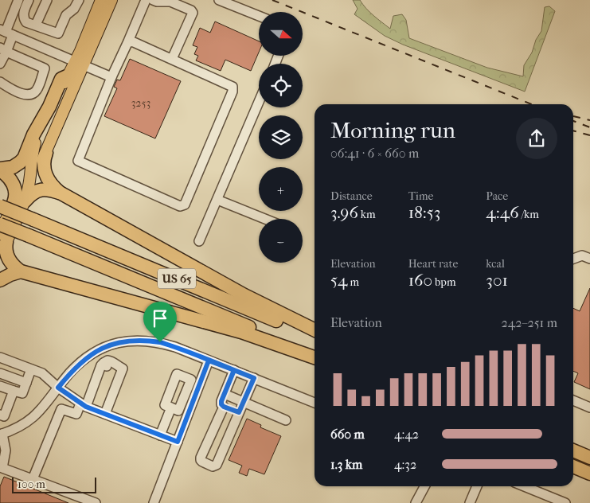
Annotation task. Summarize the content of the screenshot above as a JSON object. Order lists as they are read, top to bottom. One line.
{"streets":{"highway":["US 65"]},"house_numbers":["3253"],"scale_bar":"100 m","north":"right","page":{"map_buttons":["+","−"],"heading":["Morning run","06:41 · 6 × 660 m"],"stats":[["Distance","3.96 km"],["Time","18:53"],["Pace","4:46 /km"],["Elevation","54 m"],["Heart rate","160 bpm"],["kcal","301"]],"chart":["Elevation","242–251 m"],"list":[{"name":"660 m","note":"4:42"},{"name":"1.3 km","note":"4:32"}],"scale":"100 m"}}
